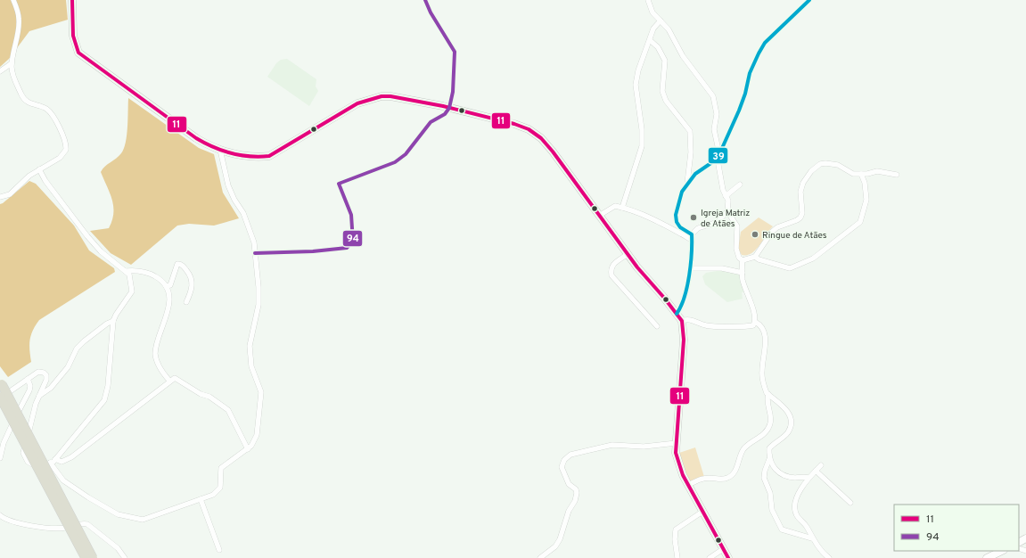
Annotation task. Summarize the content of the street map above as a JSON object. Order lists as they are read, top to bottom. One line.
{"places":["Igreja Matriz de Atães","Ringue de Atães"],"lines":["transit line 11","transit line 94","transit line 39"],"legend":["11","94"]}
